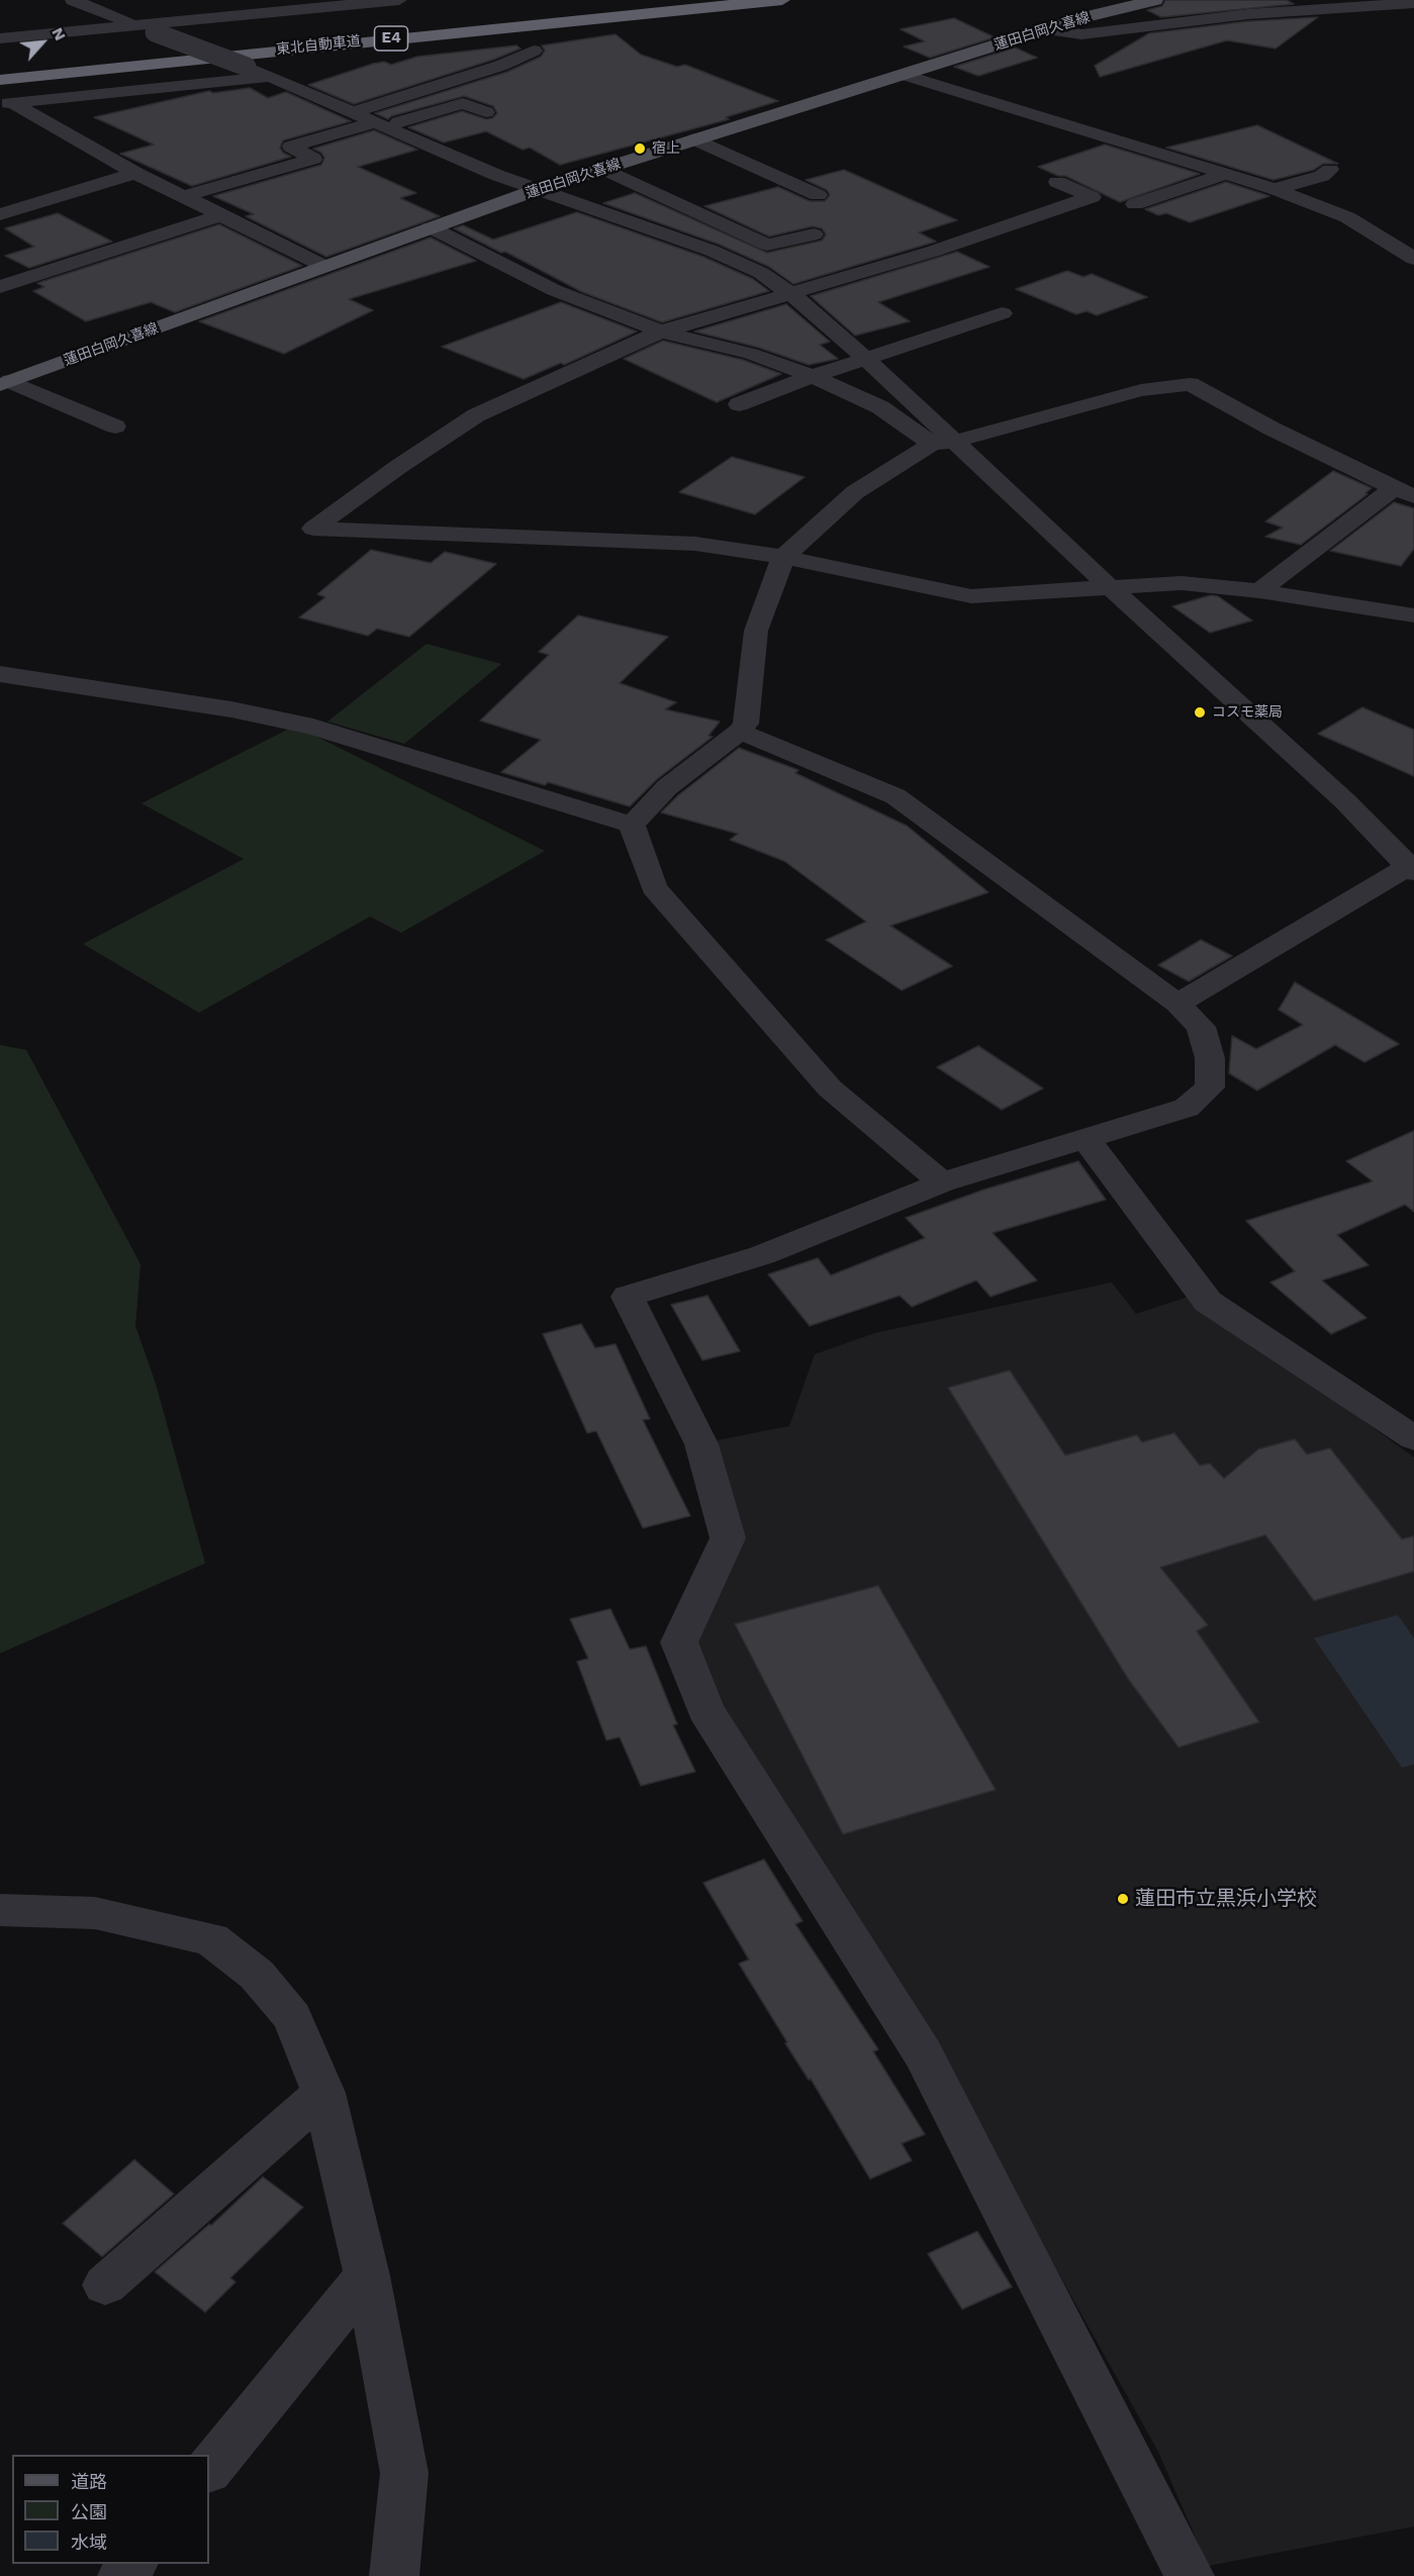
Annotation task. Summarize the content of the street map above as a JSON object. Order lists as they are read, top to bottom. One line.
{"streets":{"highway":["E4","東北自動車道"],"main road":["蓮田白岡久喜線"]},"places":["宿上","コスモ薬局","蓮田市立黒浜小学校"],"legend":["道路","公園","水域"],"north":"top right"}
